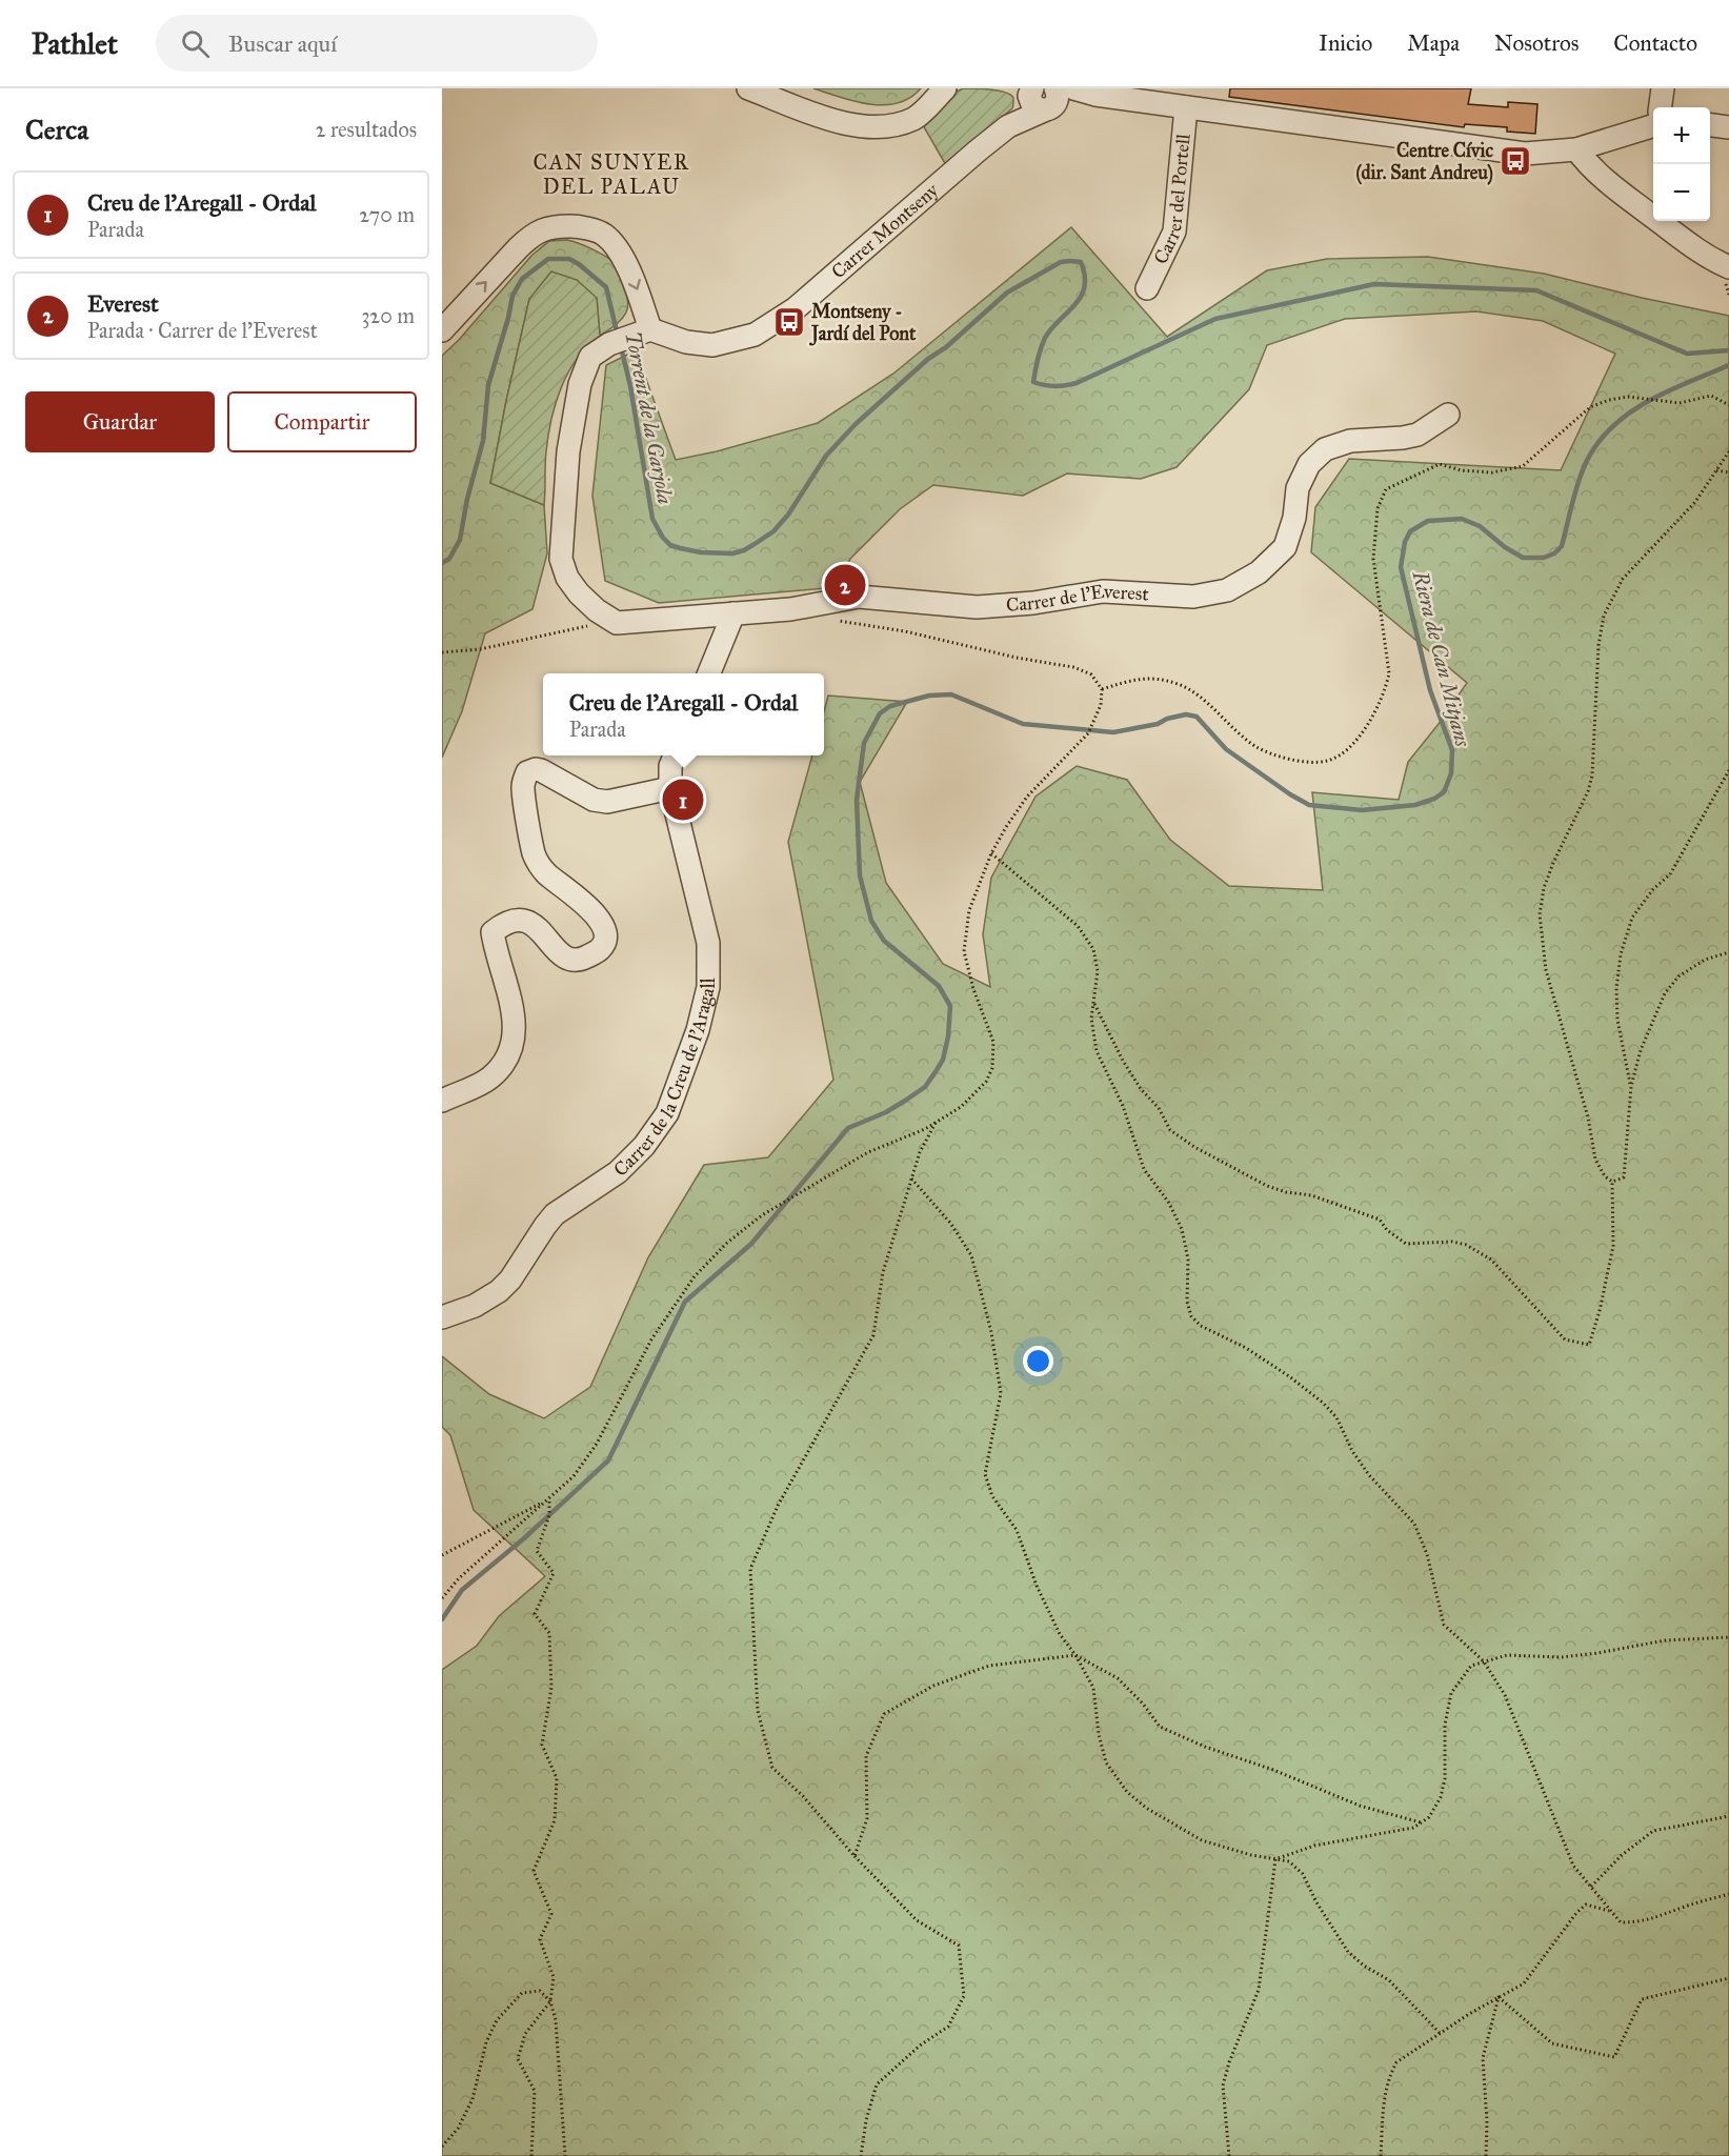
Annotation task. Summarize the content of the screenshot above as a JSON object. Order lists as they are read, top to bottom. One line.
{"streets":{"street":["Carrer del Portell","Carrer Montseny","Carrer de l'Everest","Carrer de la Creu de l'Aragall"]},"districts":["CAN SUNYER DEL PALAU"],"water":["Torrent de la Garjola","Riera de Can Mitjans"],"places":{"bus stop":["Centre Cívic (dir. Sant Andreu)","Montseny - Jardí del Pont"]},"page":{"header":"Pathlet","search":"Buscar aquí","nav":["Inicio","Mapa","Nosotros","Contacto"],"heading":["Cerca","2 resultados"],"map_buttons":["+","−"],"list":[{"mark":"1","name":"Creu de l'Aregall - Ordal","note":"Parada","value":"270 m"},{"mark":"2","name":"Everest","note":"Parada · Carrer de l'Everest","value":"320 m"}],"buttons":["Guardar","Compartir"],"pins":["2","1"],"popup":["Creu de l'Aregall - Ordal","Parada"]}}
